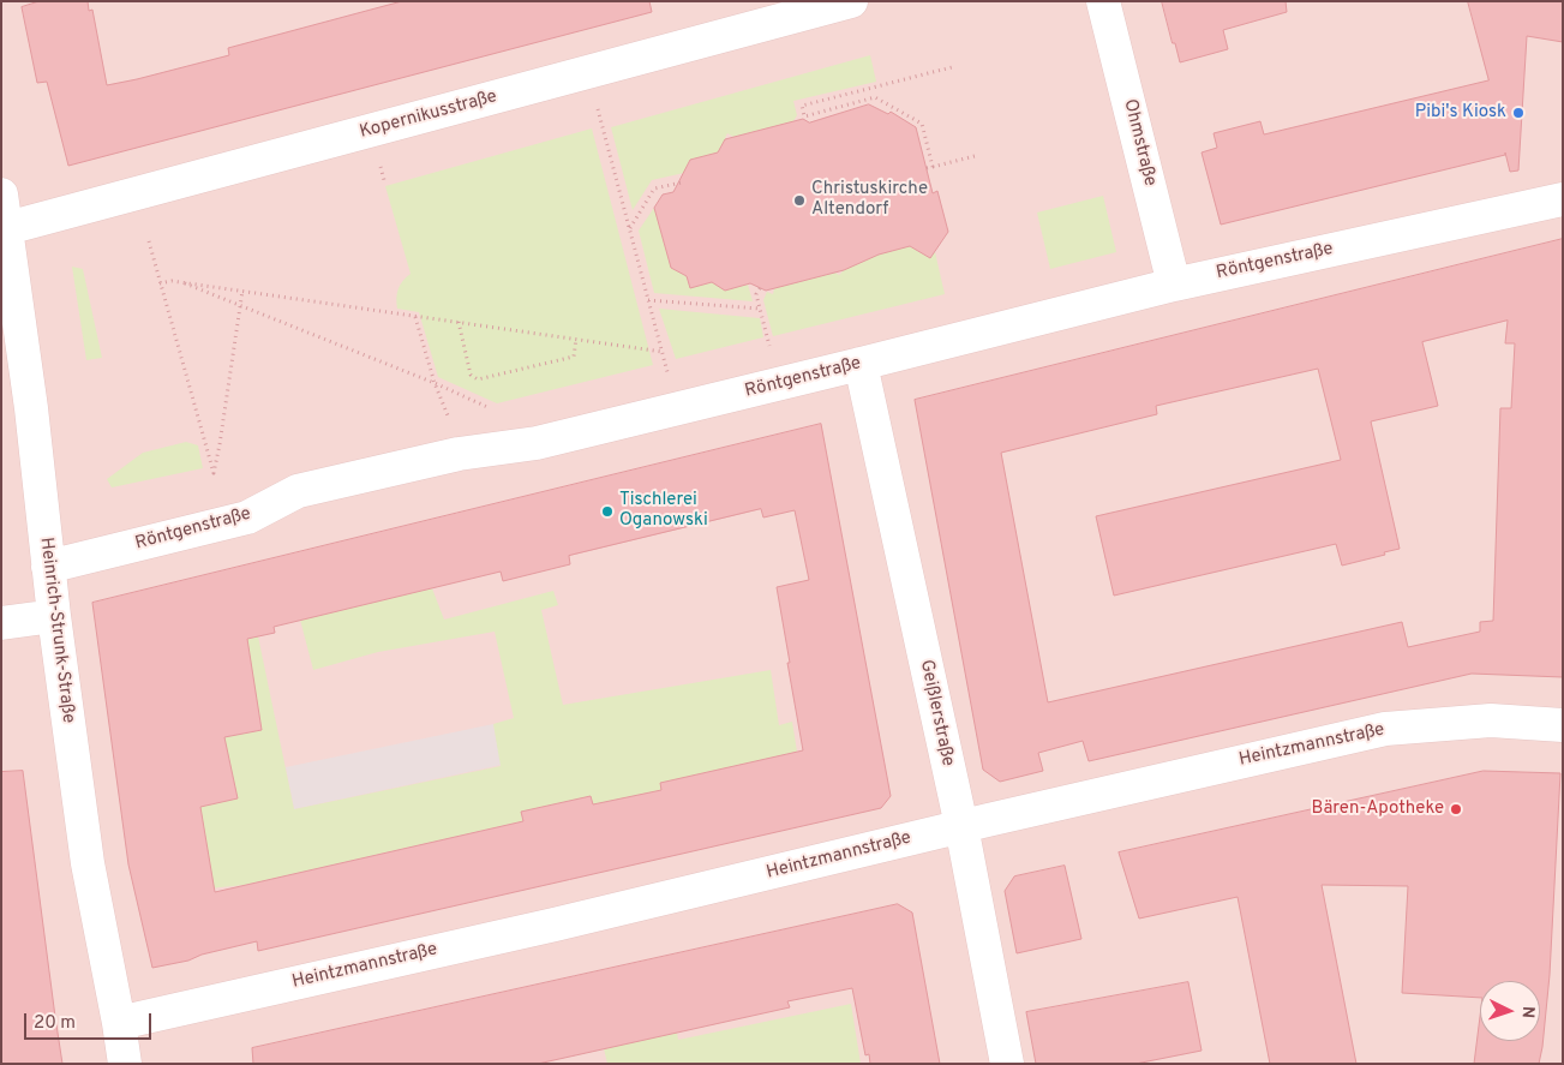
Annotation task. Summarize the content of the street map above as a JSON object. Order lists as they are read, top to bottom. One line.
{"streets":{"street":["Kopernikusstraße","Ohmstraße","Röntgenstraße","Heinrich-Strunk-Straße","Geißlerstraße","Heintzmannstraße"]},"crossings":[["Kopernikusstraße","Heinrich-Strunk-Straße"],["Ohmstraße","Röntgenstraße"],["Röntgenstraße","Heinrich-Strunk-Straße"],["Röntgenstraße","Geißlerstraße"],["Heinrich-Strunk-Straße","Heintzmannstraße"],["Geißlerstraße","Heintzmannstraße"]],"places":["Pibi's Kiosk","Christuskirche Altendorf","Tischlerei Oganowski","Bären-Apotheke"],"scale_bar":"20 m","north":"right"}
